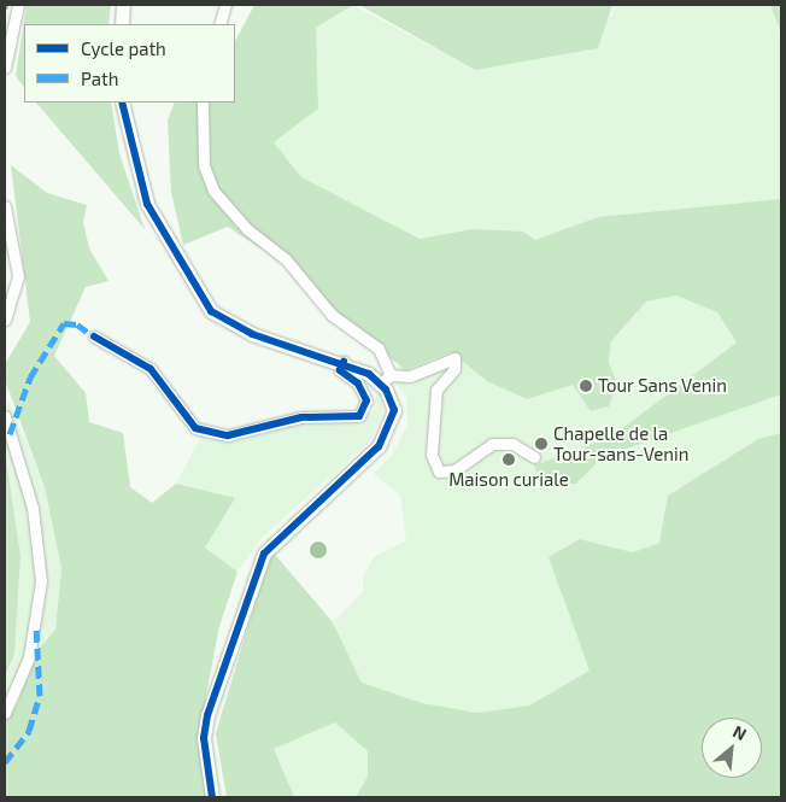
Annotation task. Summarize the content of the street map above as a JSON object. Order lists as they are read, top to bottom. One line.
{"places":["Tour Sans Venin","Chapelle de la Tour-sans-Venin","Maison curiale"],"legend":["Cycle path","Path"],"north":"top right"}
